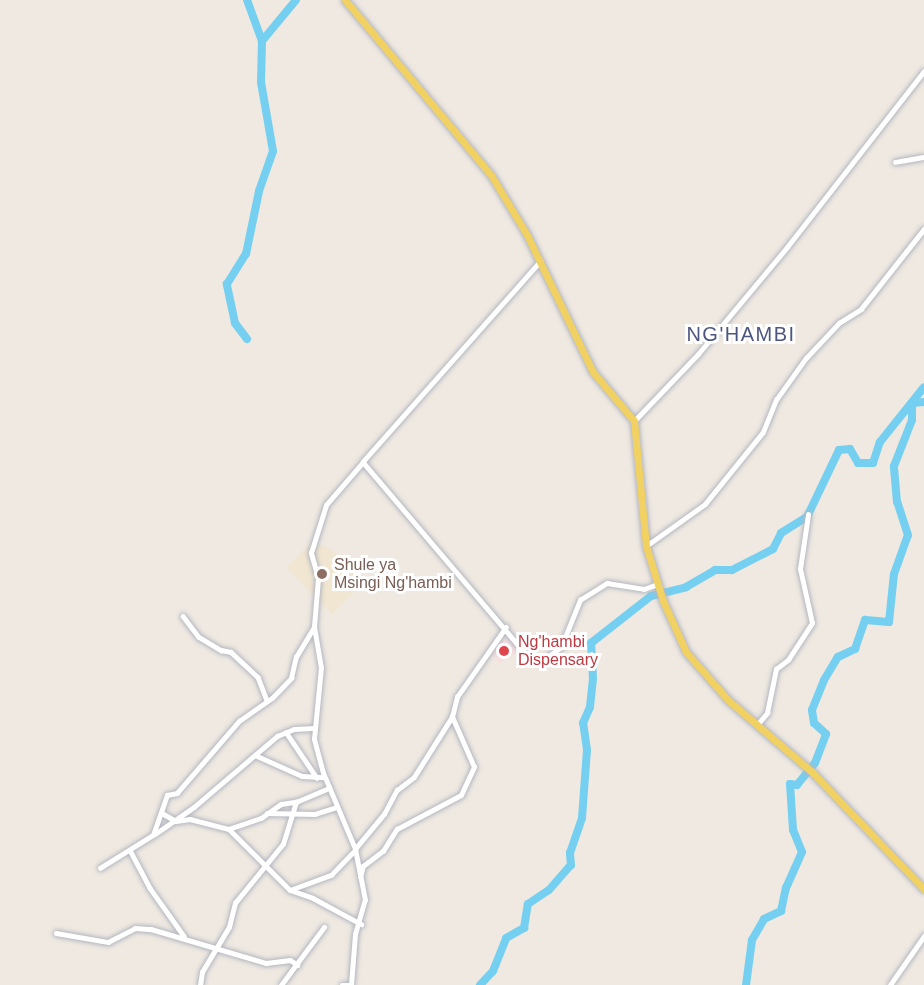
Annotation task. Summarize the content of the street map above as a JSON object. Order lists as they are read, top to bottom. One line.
{"districts":["NG'HAMBI"],"places":["Shule ya Msingi Ng'hambi","Ng'hambi Dispensary"]}
